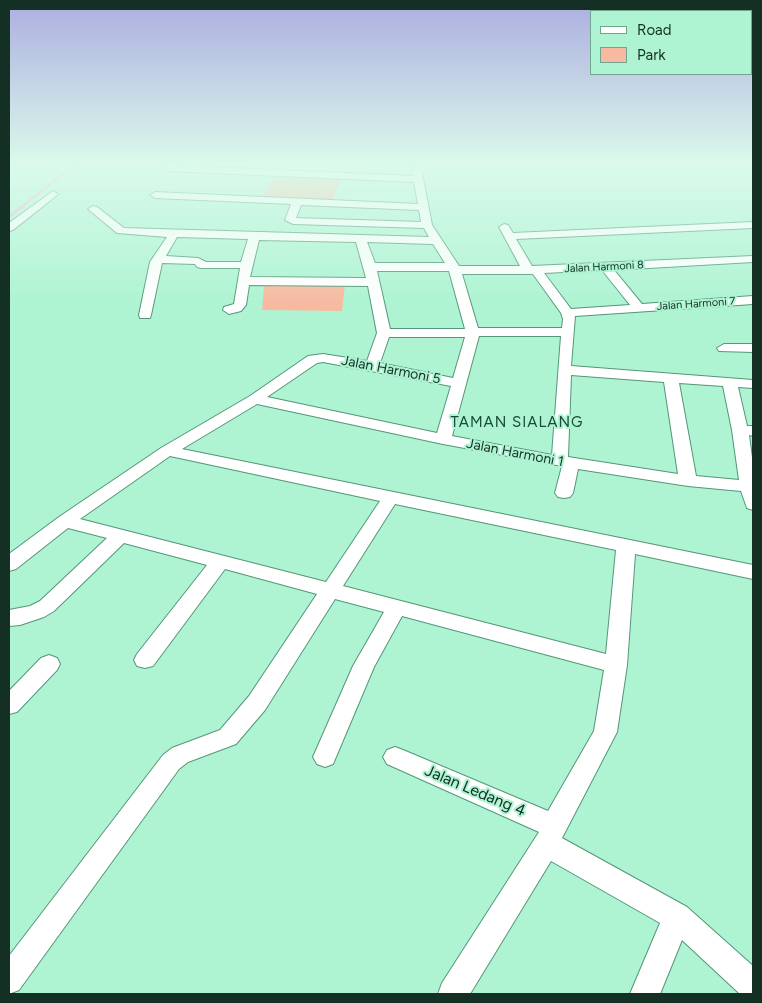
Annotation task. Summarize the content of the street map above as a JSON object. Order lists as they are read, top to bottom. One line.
{"streets":{"street":["Jalan Harmoni 8","Jalan Harmoni 7","Jalan Harmoni 5","Jalan Harmoni 1","Jalan Ledang 4"]},"crossings":[["Jalan Harmoni 5","Jalan Harmoni 1"]],"districts":["TAMAN SIALANG"],"legend":["Road","Park"]}
